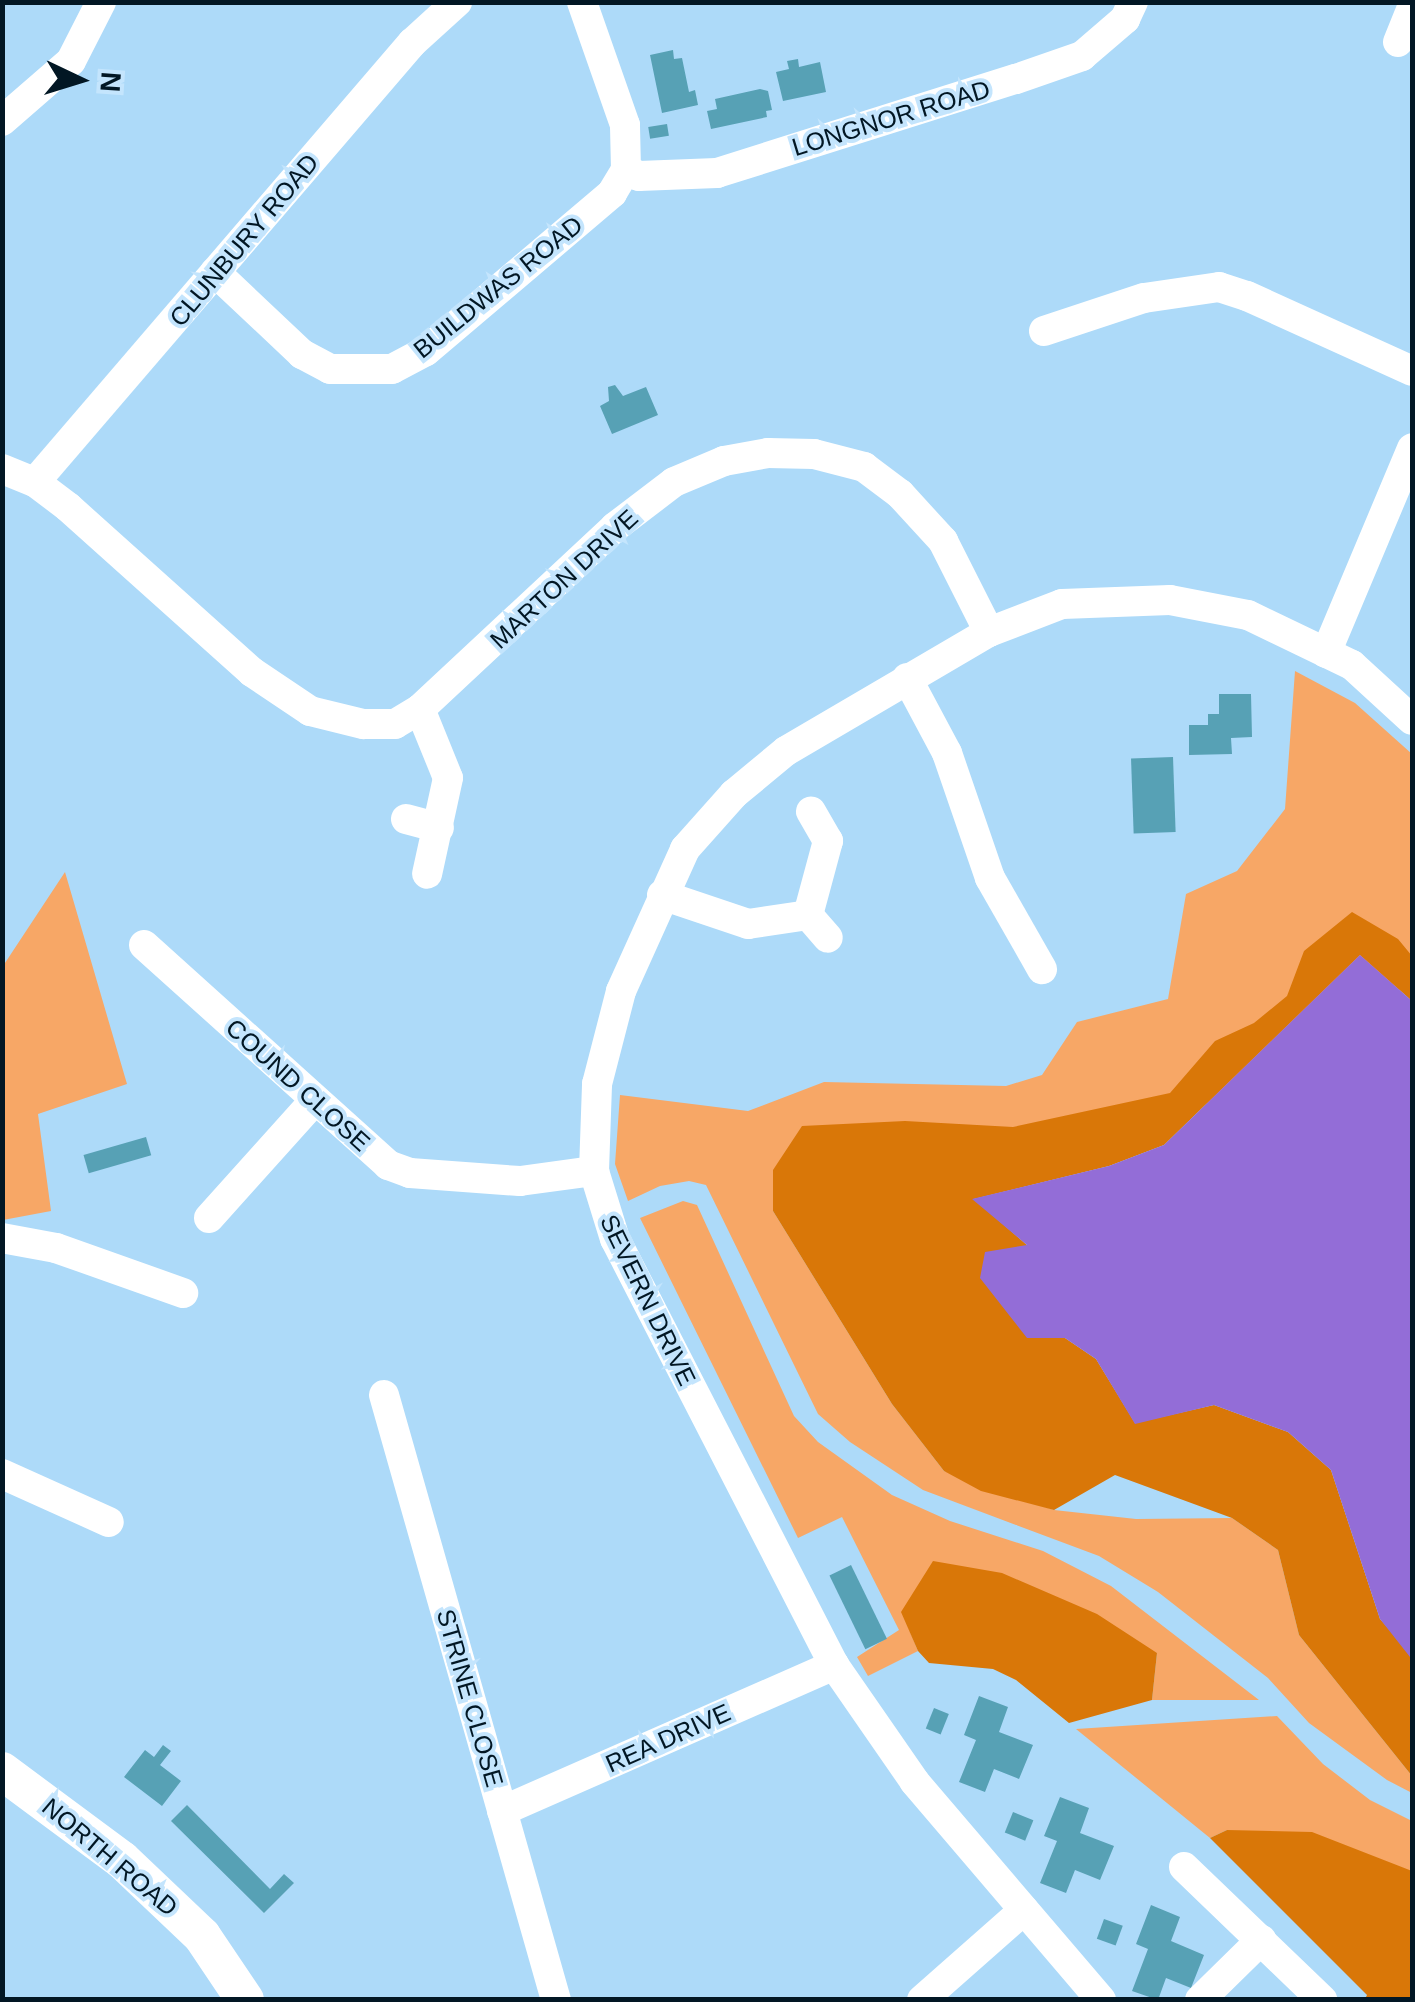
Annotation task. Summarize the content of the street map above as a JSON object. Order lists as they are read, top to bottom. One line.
{"streets":{"street":["LONGNOR ROAD","CLUNBURY ROAD","BUILDWAS ROAD","MARTON DRIVE","COUND CLOSE","SEVERN DRIVE","STRINE CLOSE","REA DRIVE","NORTH ROAD"]},"crossings":[["LONGNOR ROAD","BUILDWAS ROAD"],["CLUNBURY ROAD","BUILDWAS ROAD"],["CLUNBURY ROAD","MARTON DRIVE"],["MARTON DRIVE","SEVERN DRIVE"],["COUND CLOSE","SEVERN DRIVE"],["SEVERN DRIVE","REA DRIVE"],["STRINE CLOSE","REA DRIVE"]],"north":"right"}
